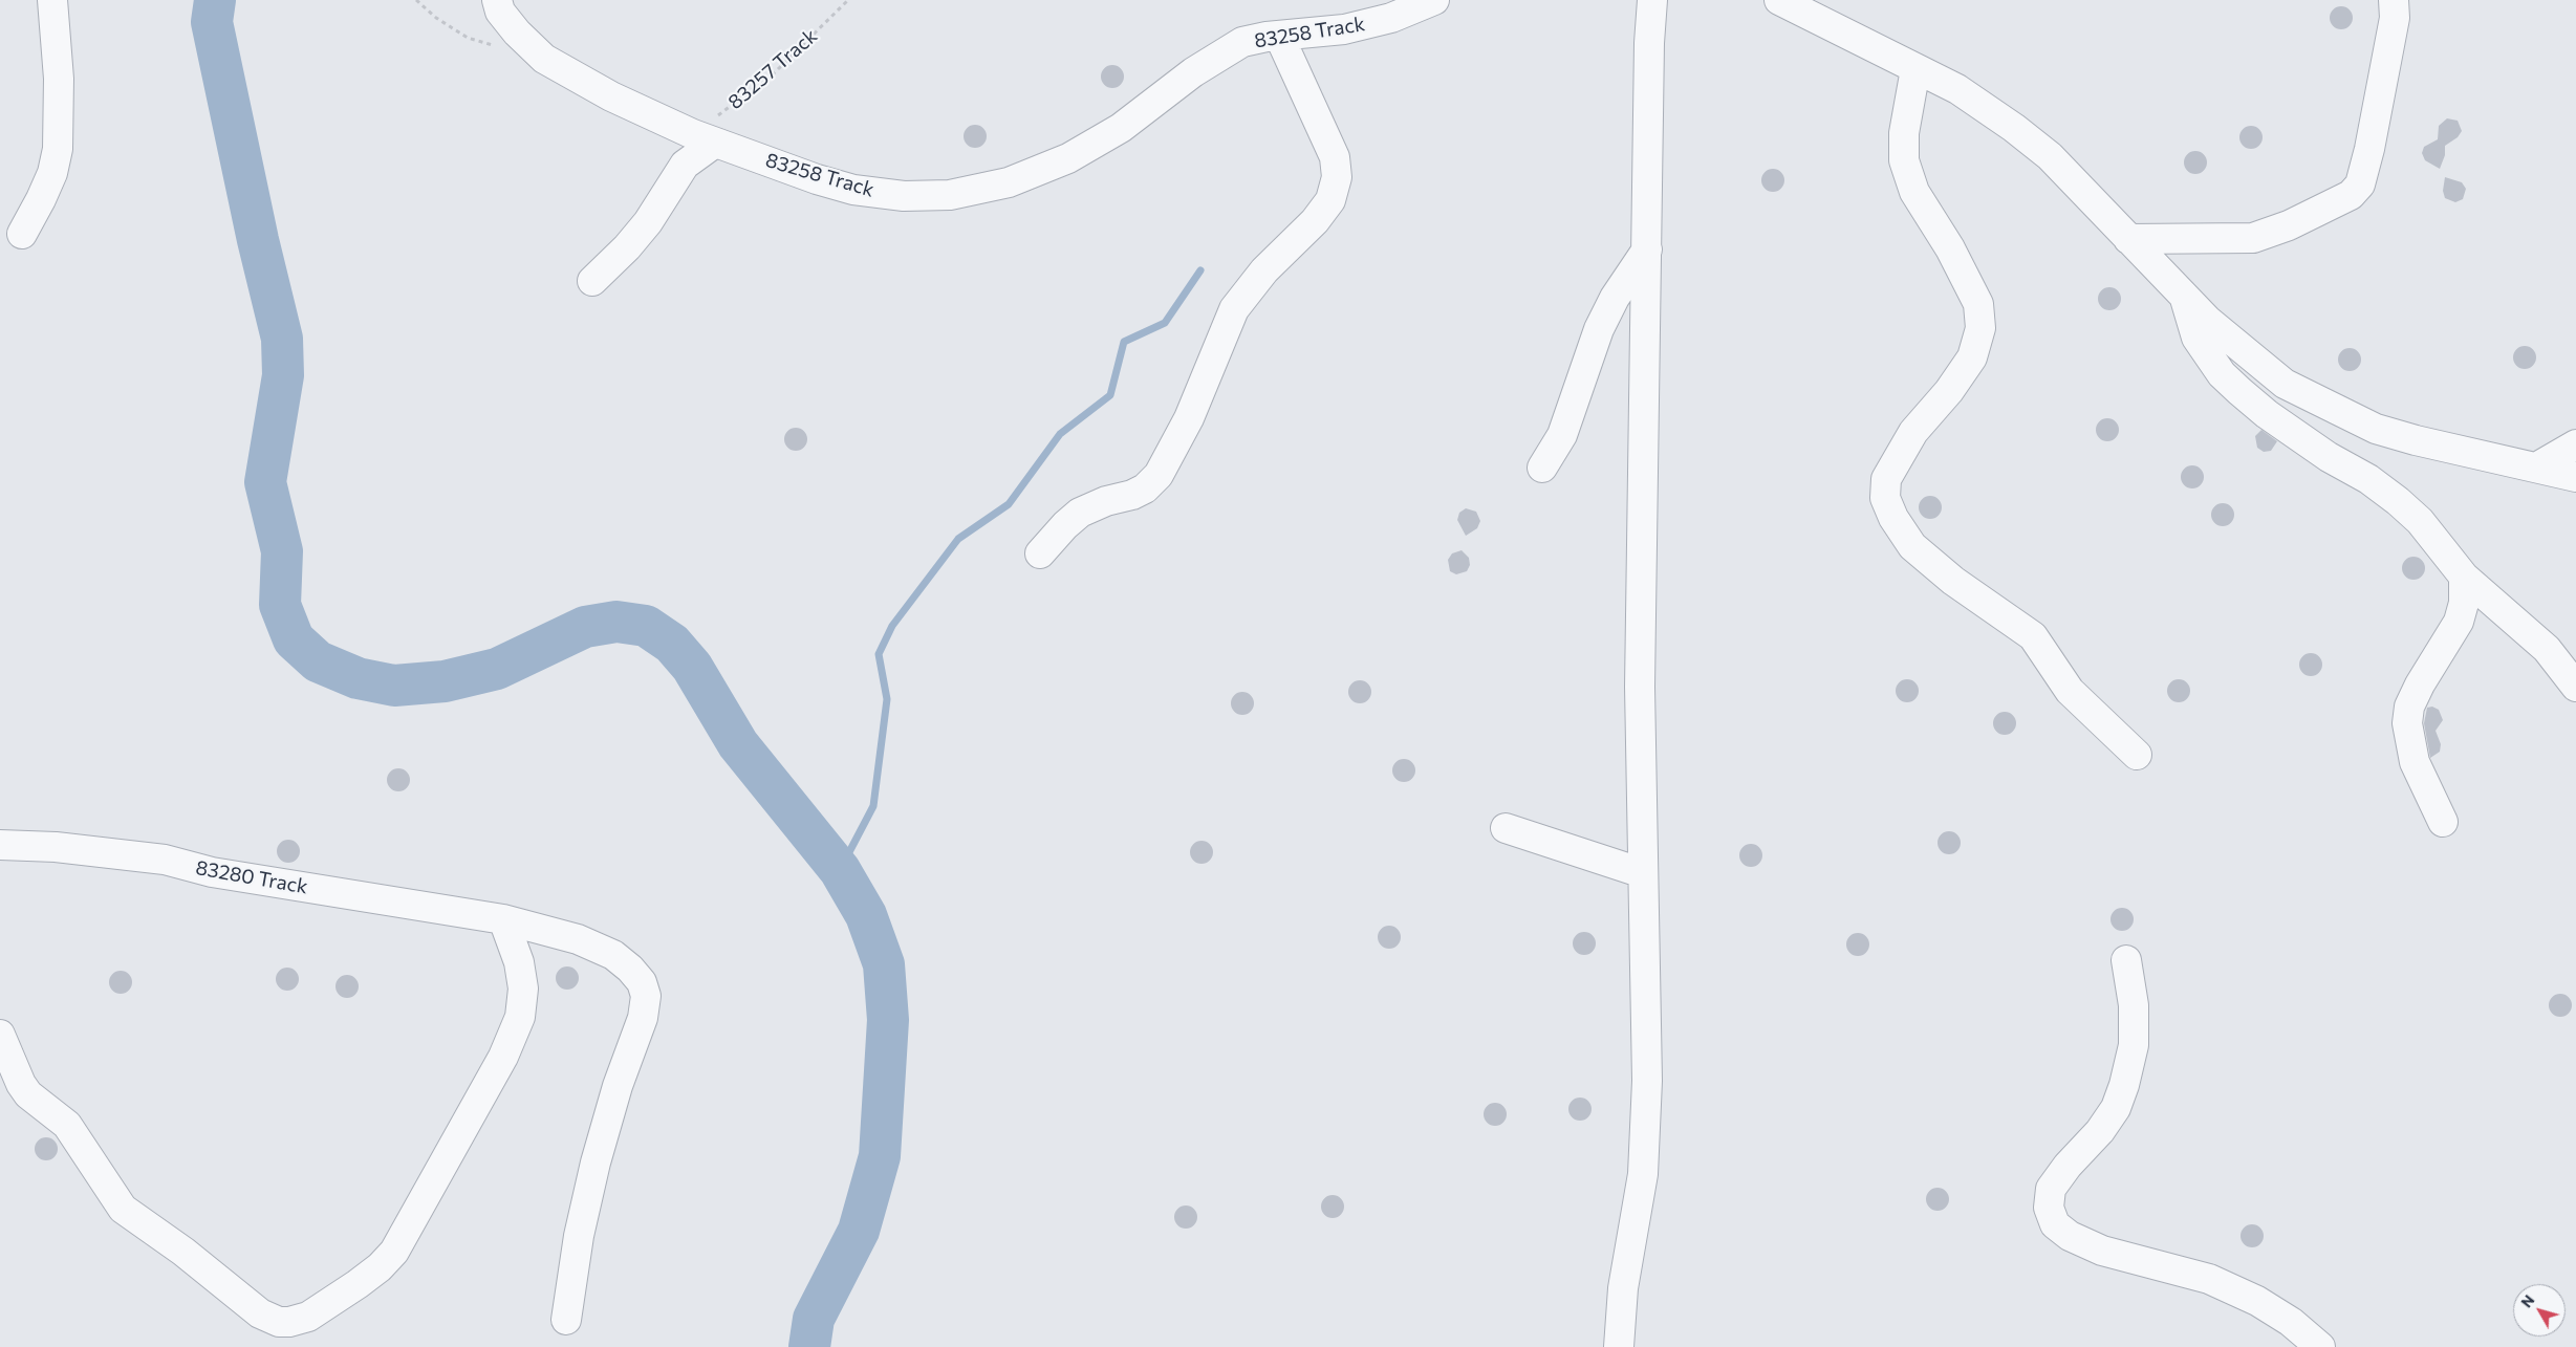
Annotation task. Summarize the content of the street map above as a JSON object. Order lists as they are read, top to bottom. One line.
{"streets":{"street":["83258 Track","83280 Track"],"path":["83257 Track"]},"crossings":[["83258 Track","83257 Track"]],"north":"top left"}
